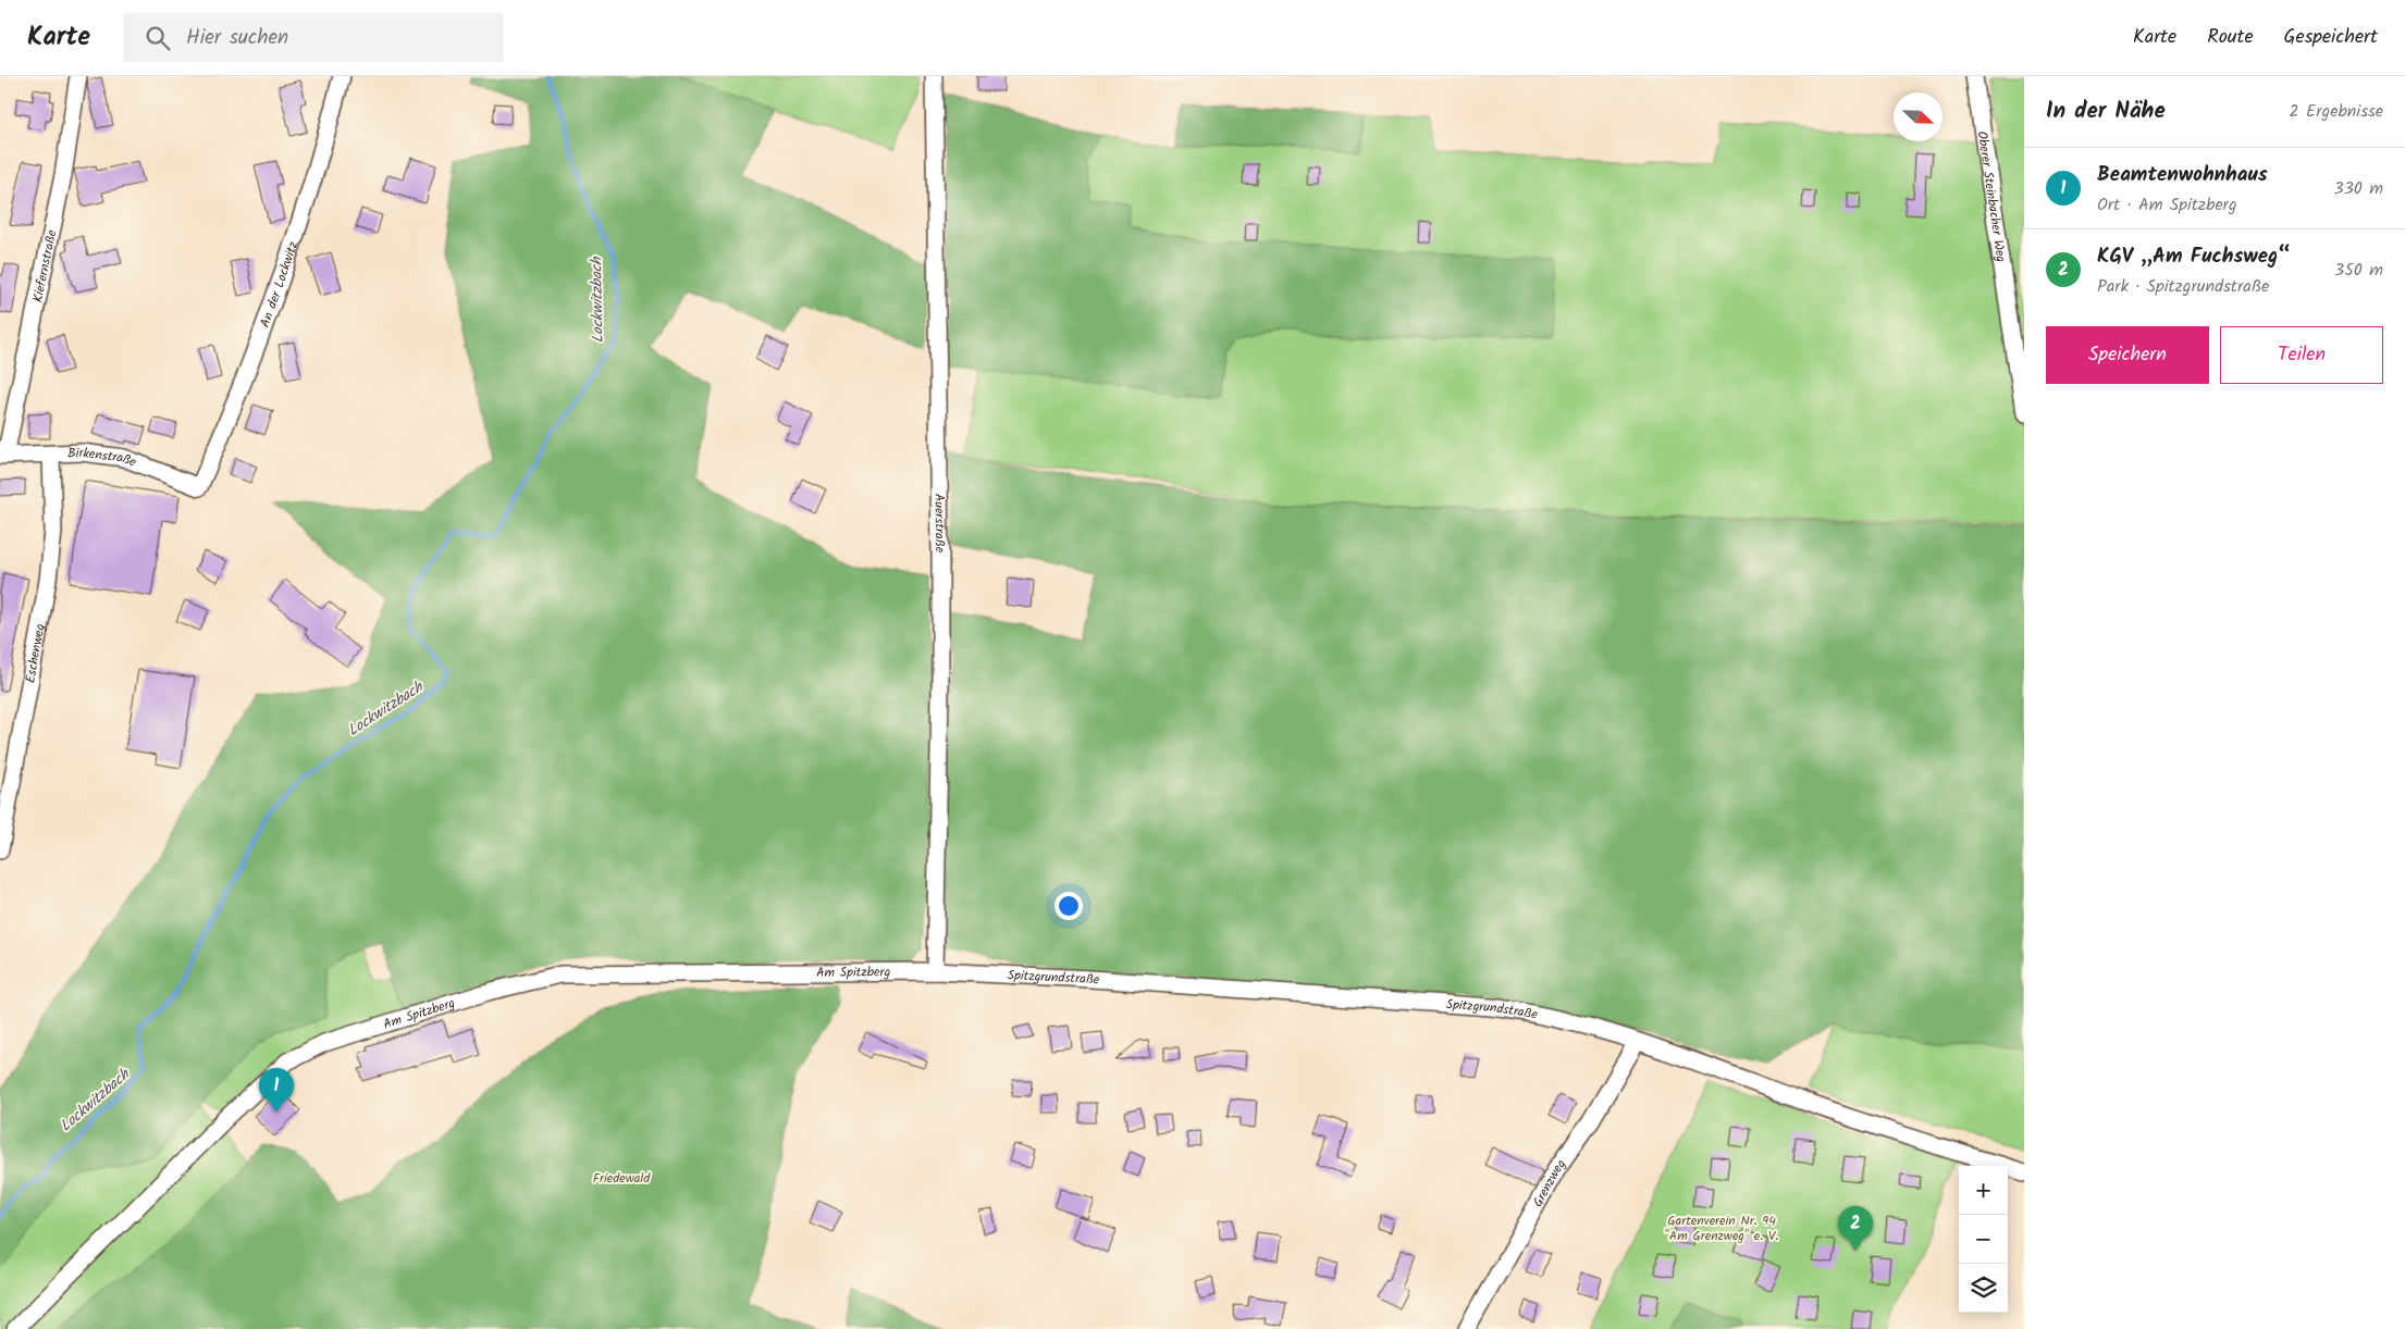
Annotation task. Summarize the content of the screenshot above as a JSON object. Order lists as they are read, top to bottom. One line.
{"streets":{"street":["Oberer Steinbacher Weg","Kiefernstraße","An der Lockwitz","Birkenstraße","Auerstraße","Eschenweg","Am Spitzberg","Spitzgrundstraße","Grenzweg"]},"crossings":[["Kiefernstraße","Birkenstraße"],["An der Lockwitz","Birkenstraße"],["Birkenstraße","Eschenweg"],["Auerstraße","Am Spitzberg"],["Auerstraße","Spitzgrundstraße"],["Am Spitzberg","Spitzgrundstraße"],["Spitzgrundstraße","Grenzweg"]],"water":["Lockwitzbach"],"parks":["Friedewald","Gartenverein Nr. 94 \"Am Grenzweg\" e. V."],"north":"bottom right","page":{"header":"Karte","search":"Hier suchen","nav":["Karte","Route","Gespeichert"],"heading":["In der Nähe","2 Ergebnisse"],"list":[{"mark":"1","name":"Beamtenwohnhaus","note":"Ort · Am Spitzberg","value":"330 m"},{"mark":"2","name":"KGV „Am Fuchsweg“","note":"Park · Spitzgrundstraße","value":"350 m"}],"buttons":["Speichern","Teilen"],"pins":["1","2"],"map_buttons":["+","−"]}}
